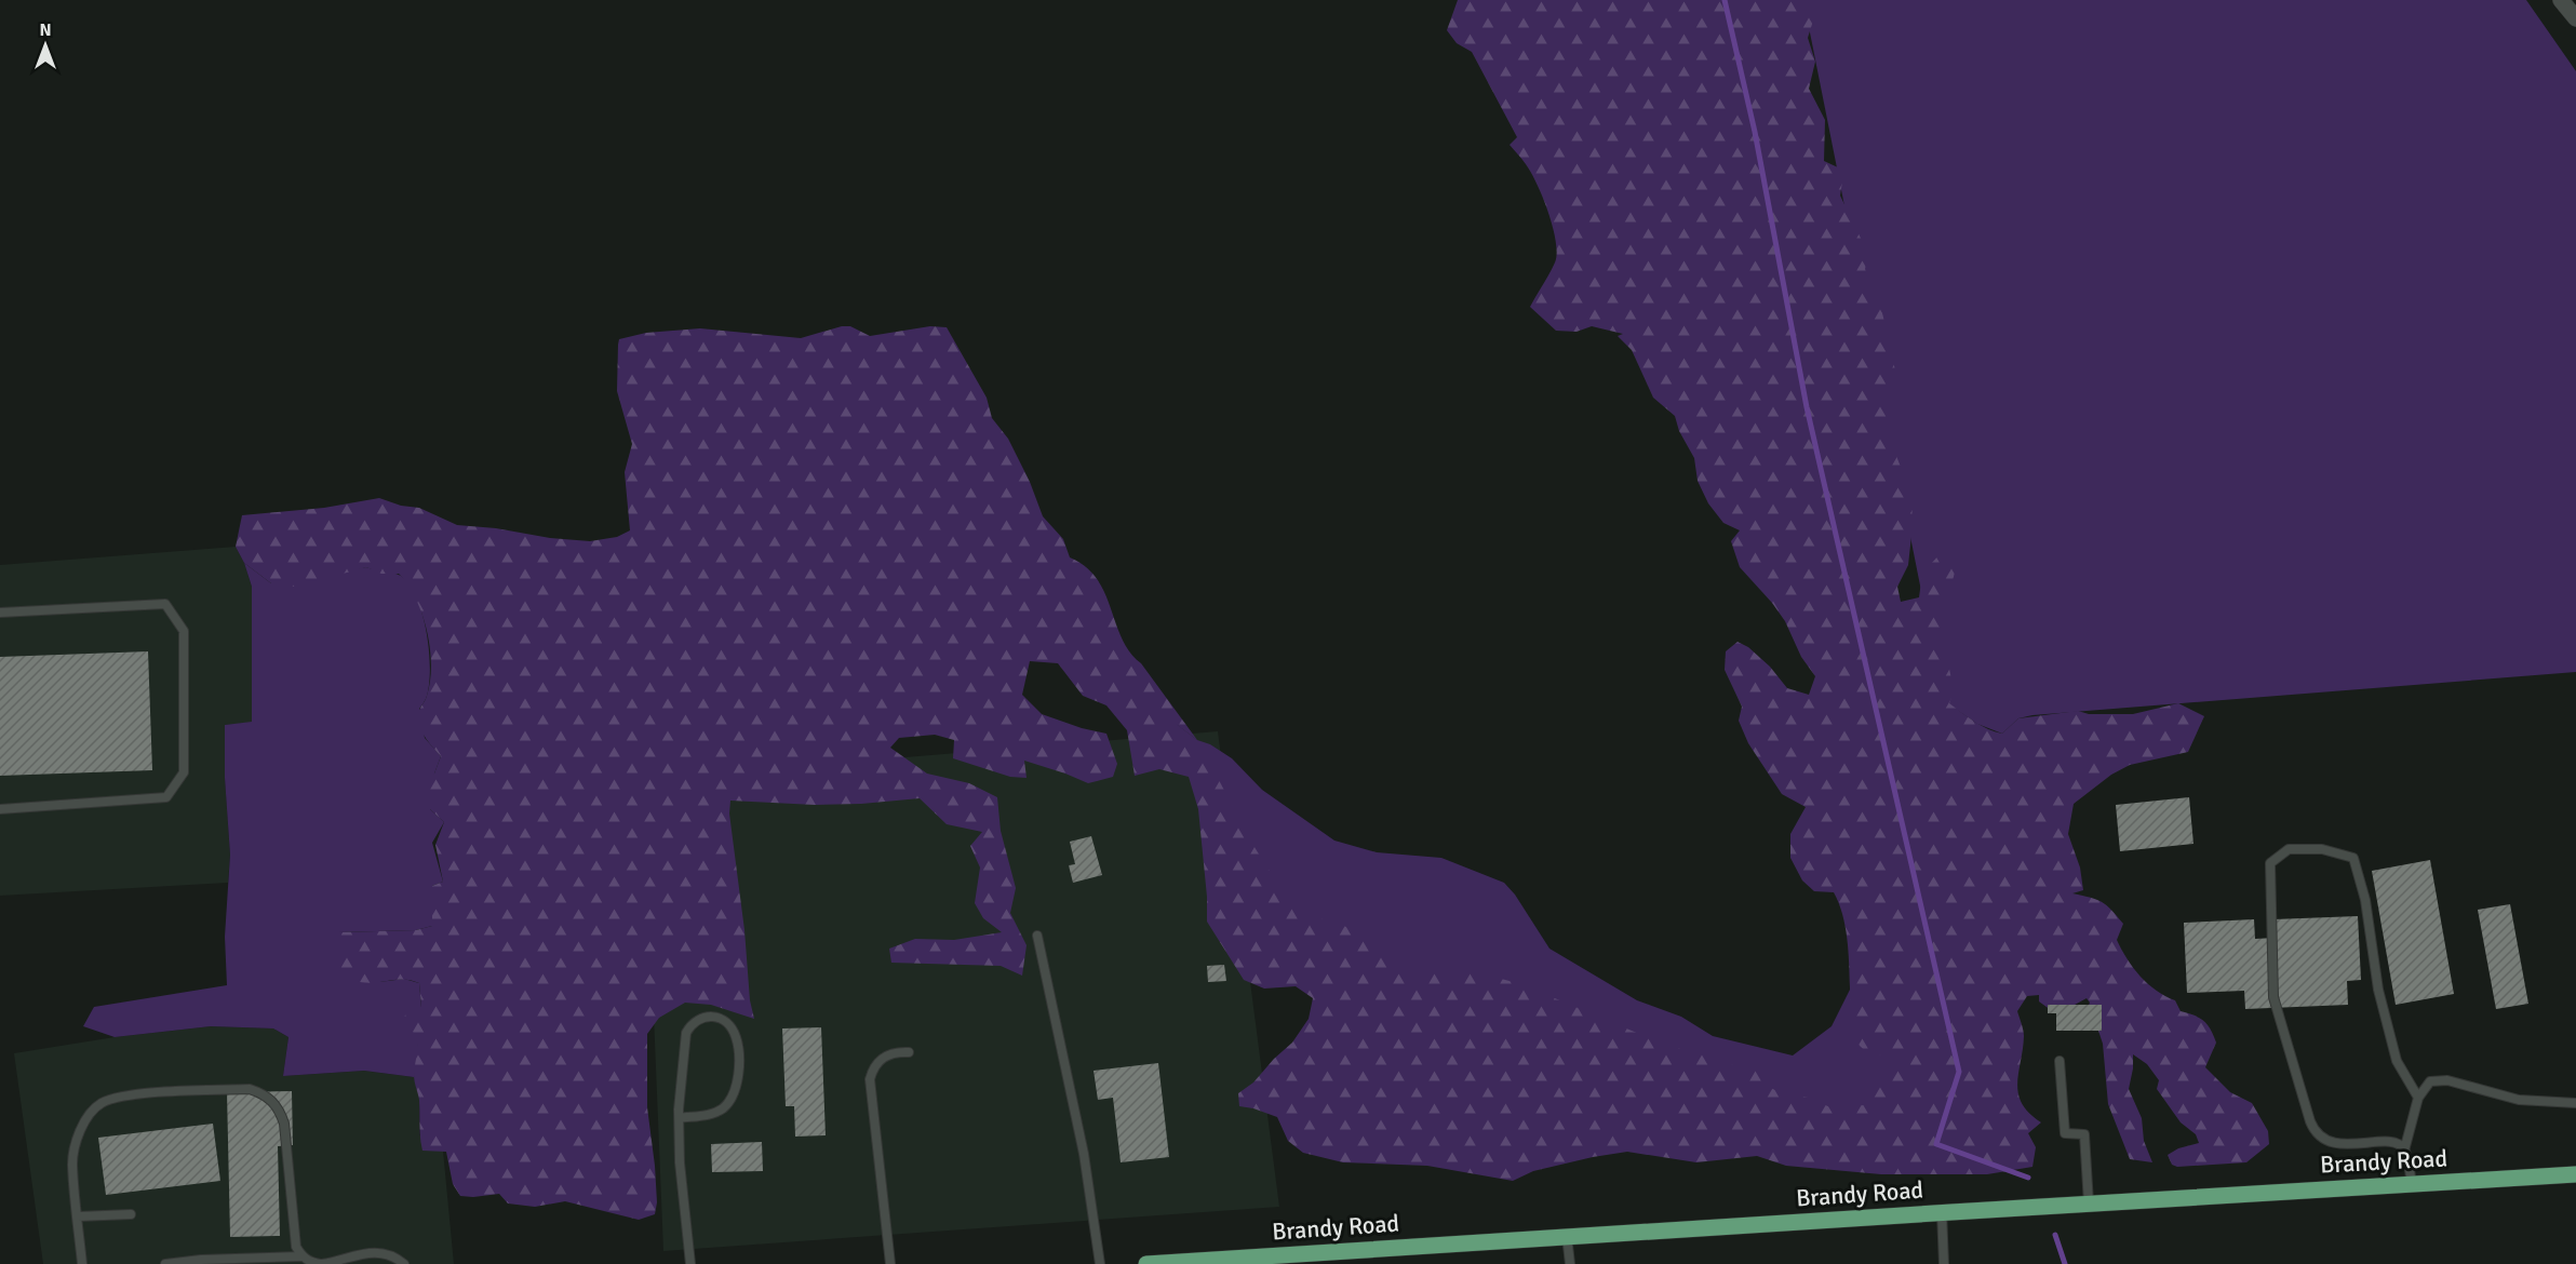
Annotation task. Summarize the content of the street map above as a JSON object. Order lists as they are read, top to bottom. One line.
{"streets":{"main road":["Brandy Road"]},"north":"top"}
